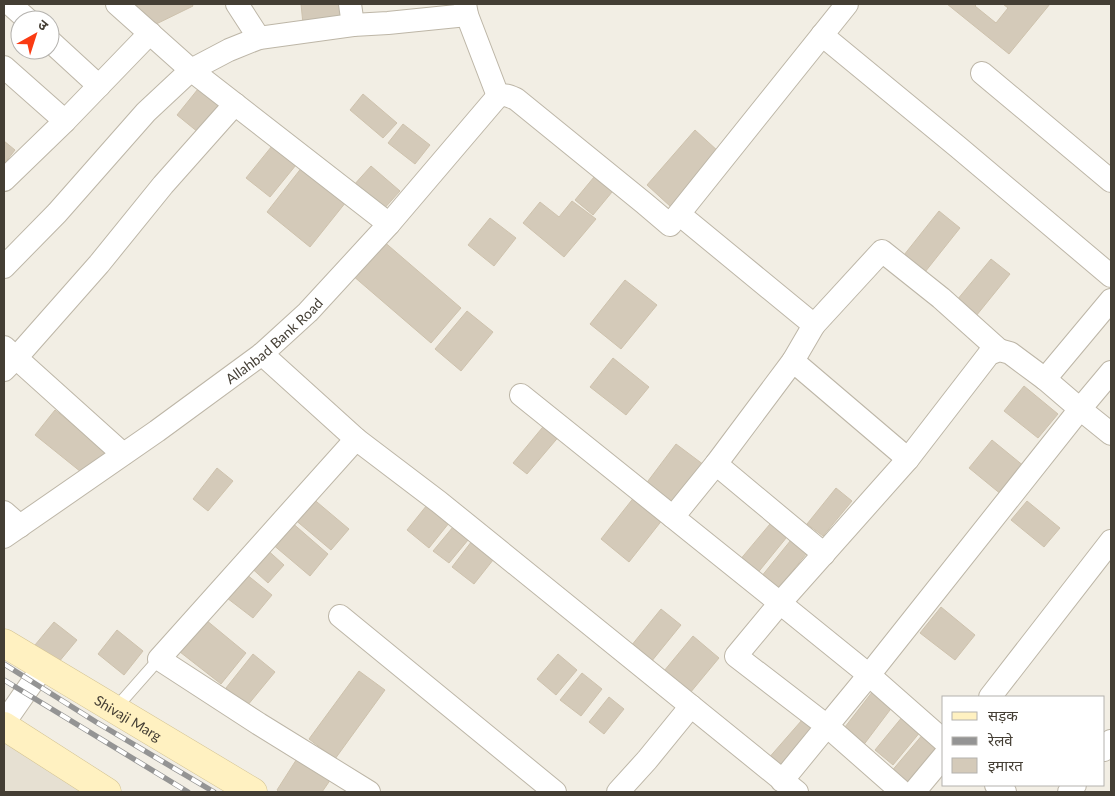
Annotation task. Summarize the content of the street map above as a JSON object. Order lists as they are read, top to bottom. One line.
{"streets":{"main road":["Shivaji Marg"],"street":["Allahbad Bank Road"]},"legend":["सड़क","रेलवे","इमारत"],"north":"top right"}
